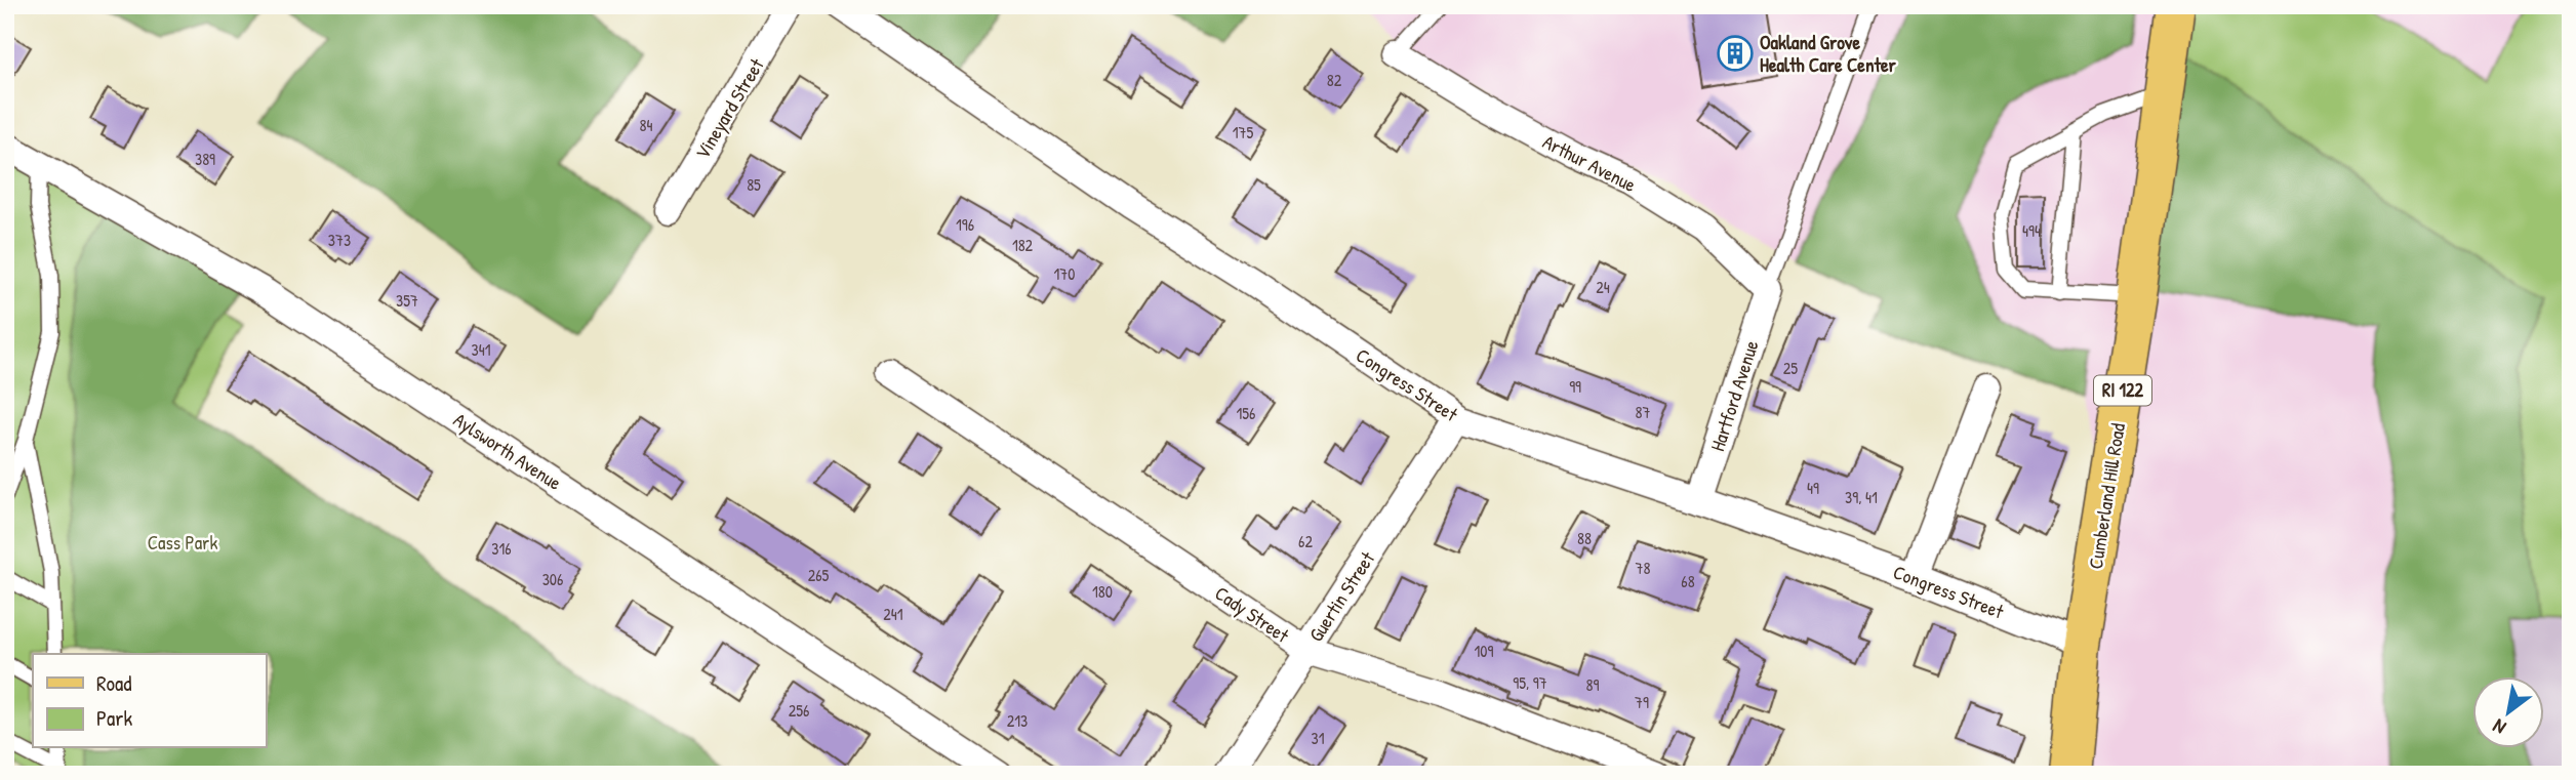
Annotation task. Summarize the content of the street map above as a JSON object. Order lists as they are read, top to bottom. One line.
{"streets":{"main road":["RI 122","Cumberland Hill Road"],"street":["Vineyard Street","Arthur Avenue","Congress Street","Hartford Avenue","Aylsworth Avenue","Guertin Street","Cady Street"]},"crossings":[["Arthur Avenue","Hartford Avenue"],["Congress Street","Hartford Avenue"],["Congress Street","Cumberland Hill Road"],["Congress Street","Guertin Street"],["Guertin Street","Cady Street"]],"parks":["Cass Park"],"places":{"building":["Oakland Grove Health Care Center"]},"house_numbers":["82","84","175","389","85","196","494","373","182","170","24","357","341","25","99","87","156","49","39, 41","88","62","316","78","265","306","68","180","241","109","95, 97","89","79","256","213","31"],"legend":["Road","Park"],"north":"bottom left"}
